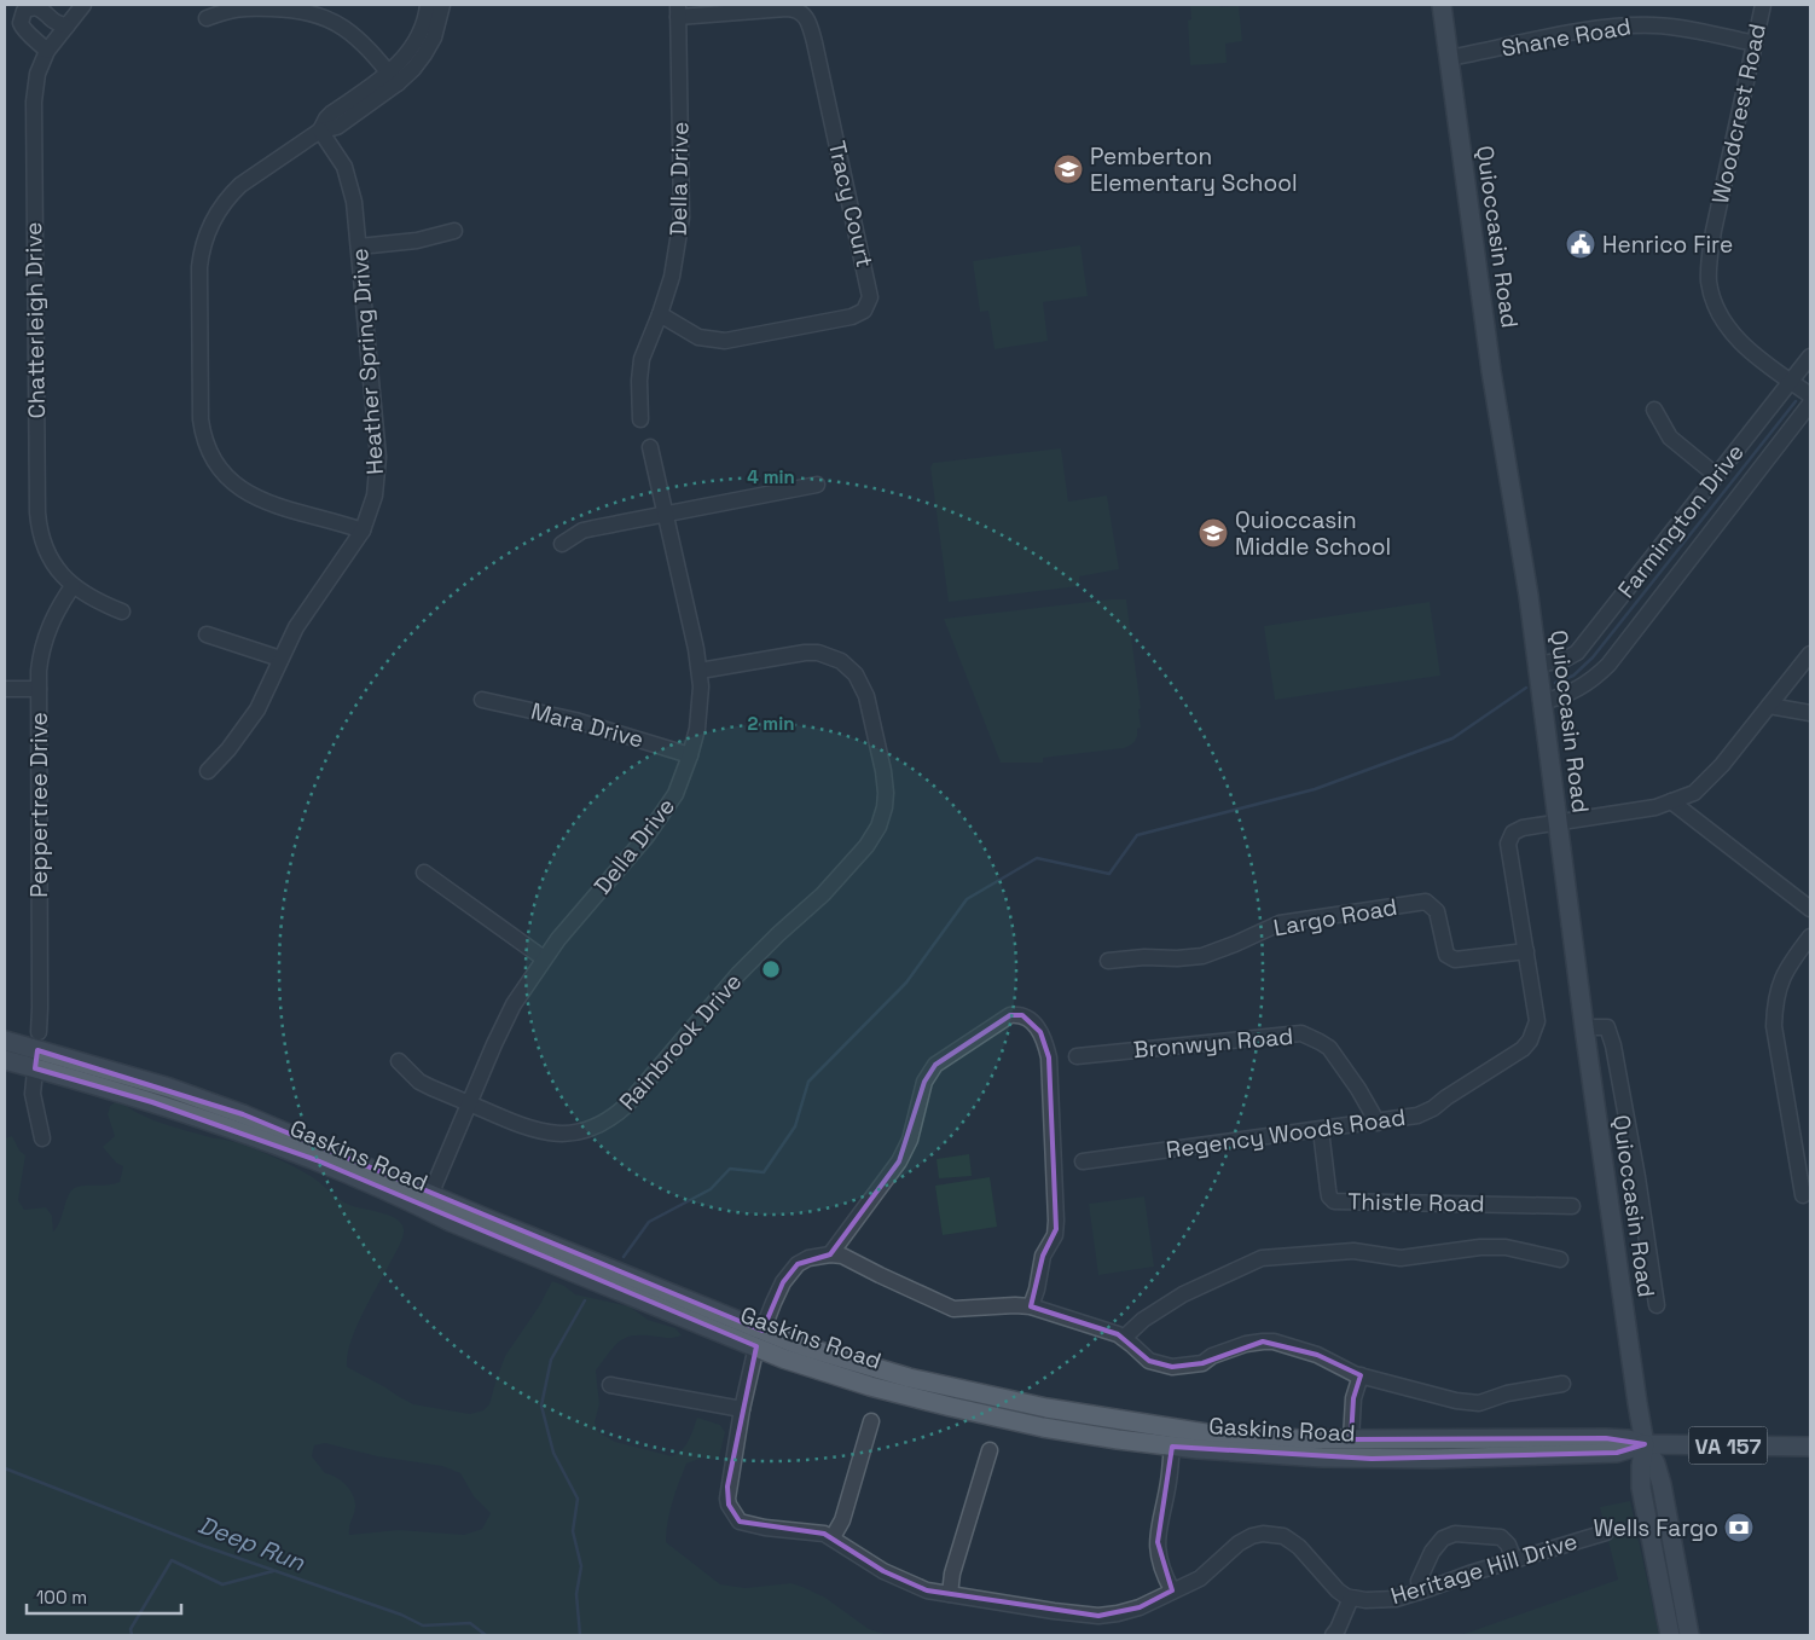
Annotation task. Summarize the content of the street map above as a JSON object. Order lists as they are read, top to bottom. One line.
{"streets":{"main road":["Quioccasin Road","Gaskins Road","VA 157"],"street":["Shane Road","Woodcrest Road","Della Drive","Tracy Court","Chatterleigh Drive","Heather Spring Drive","Farmington Drive","Mara Drive","Peppertree Drive","Largo Road","Rainbrook Drive","Bronwyn Road","Regency Woods Road","Thistle Road","Heritage Hill Drive"]},"crossings":[["Shane Road","Woodcrest Road"],["Shane Road","Quioccasin Road"],["Woodcrest Road","Farmington Drive"],["Della Drive","Tracy Court"],["Della Drive","Mara Drive"],["Della Drive","Rainbrook Drive"],["Della Drive","Gaskins Road"],["Quioccasin Road","Farmington Drive"],["Quioccasin Road","Regency Woods Road"],["Quioccasin Road","Gaskins Road"],["Chatterleigh Drive","Peppertree Drive"],["Peppertree Drive","Gaskins Road"],["Largo Road","Regency Woods Road"],["Bronwyn Road","Regency Woods Road"],["Regency Woods Road","Thistle Road"]],"water":["Deep Run"],"places":{"school or university":["Pemberton Elementary School","Quioccasin Middle School"],"public building":["Henrico Fire"],"bank":["Wells Fargo"]},"scale_bar":"100 m","rings":["4 min","2 min"]}
